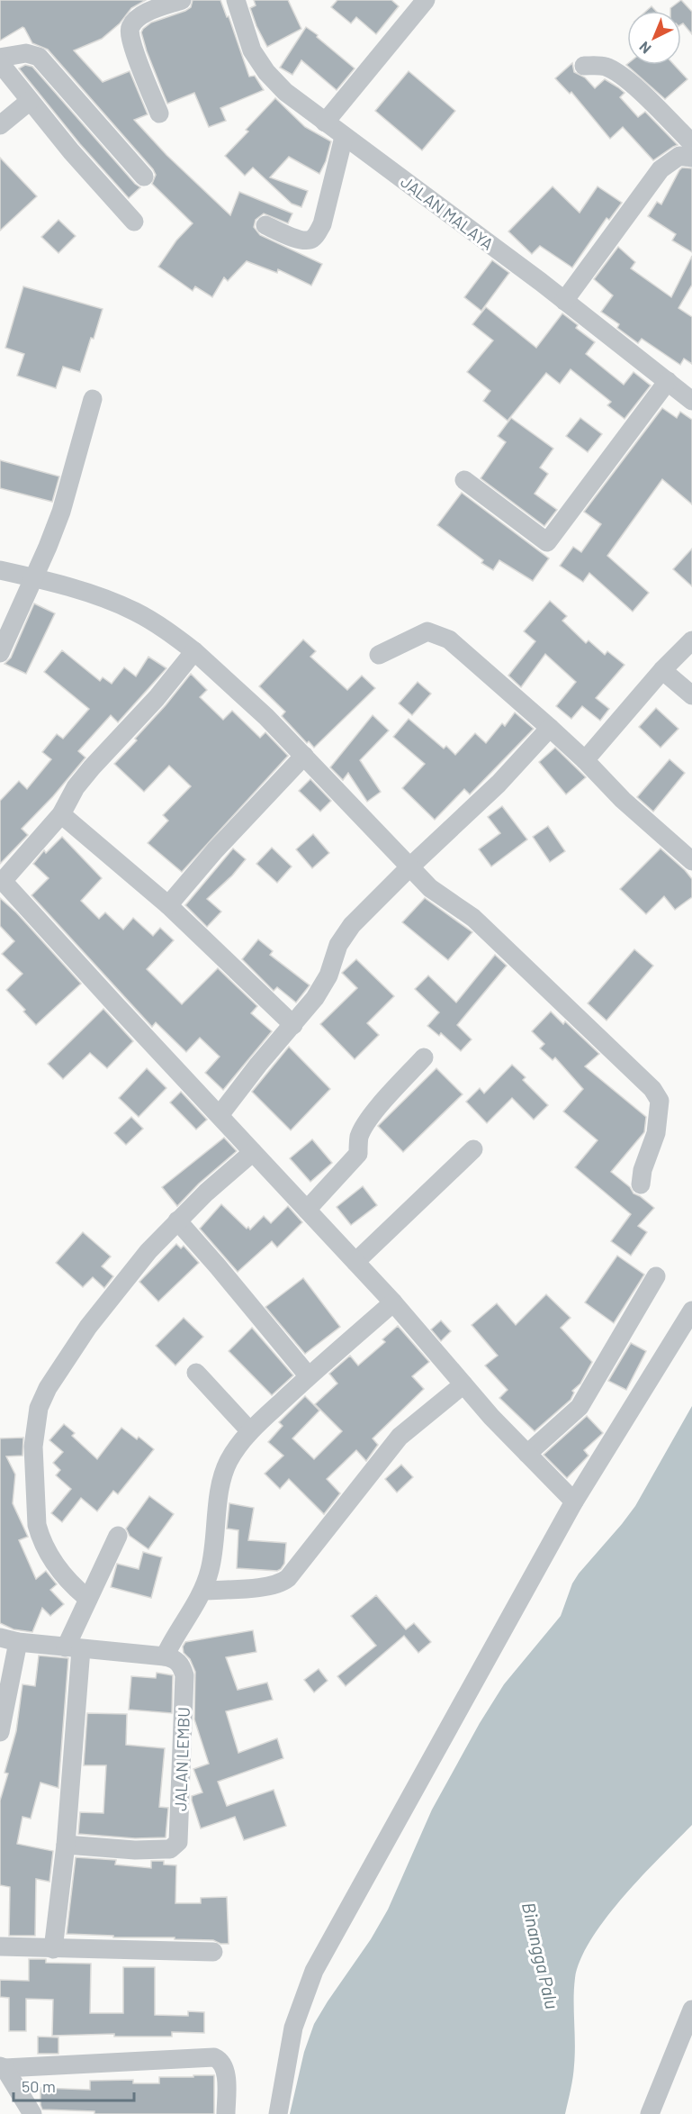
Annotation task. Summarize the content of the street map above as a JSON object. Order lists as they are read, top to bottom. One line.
{"streets":{"street":["JALAN MALAYA","JALAN LEMBU"]},"water":["Binangga Palu"],"scale_bar":"50 m","north":"bottom left"}
